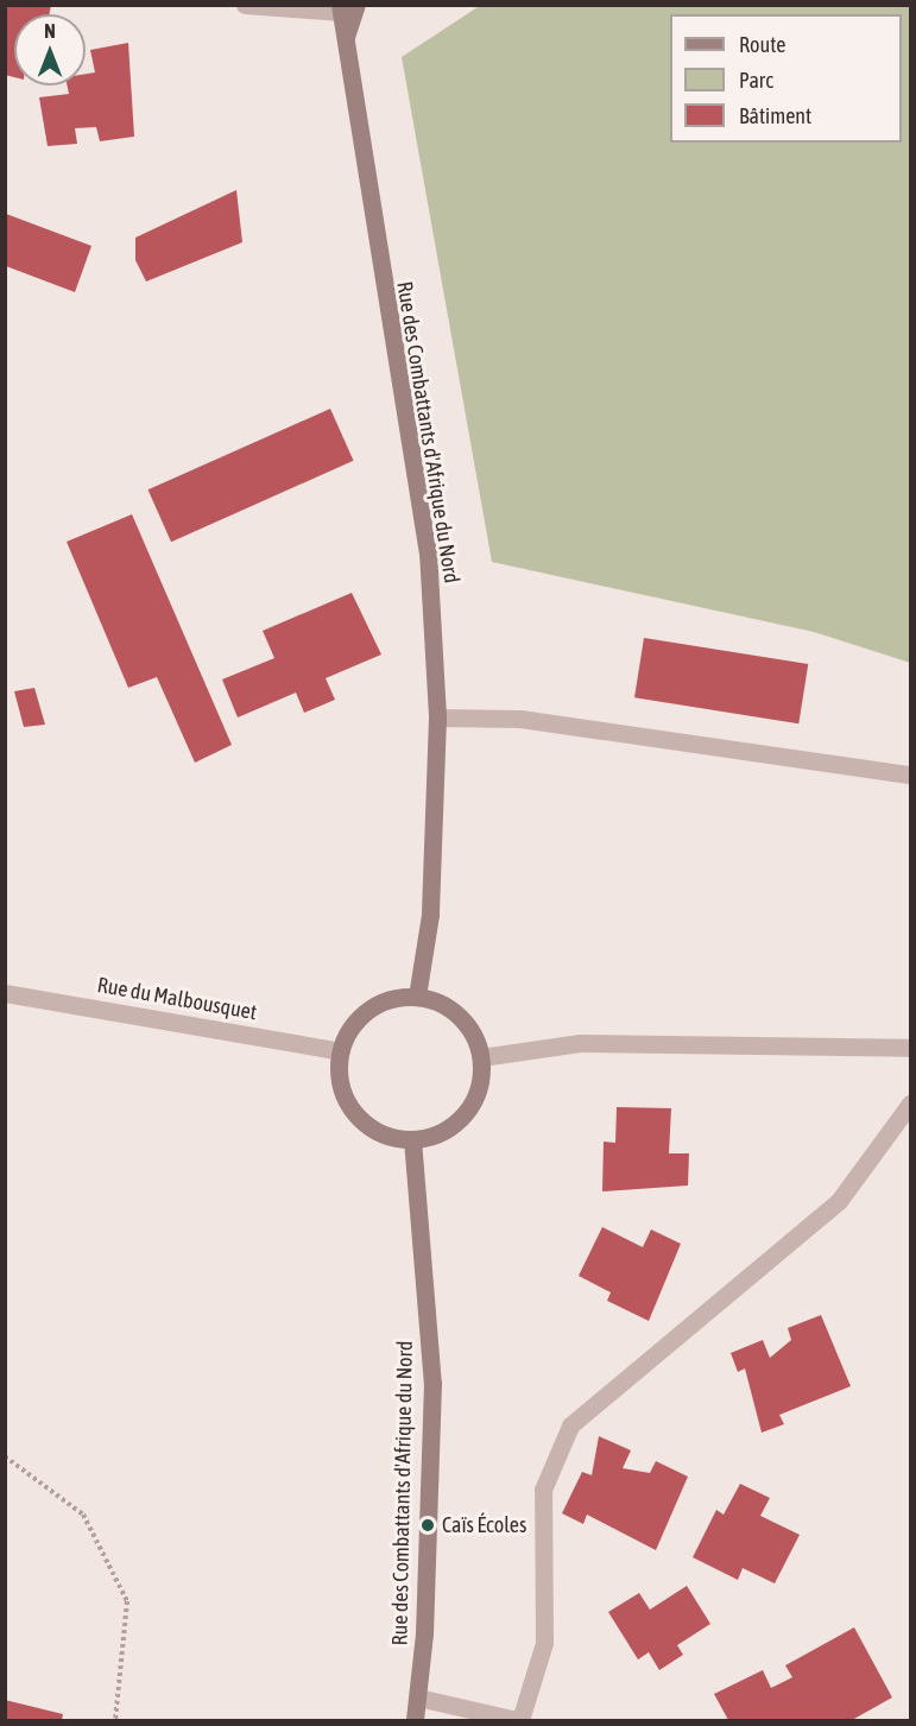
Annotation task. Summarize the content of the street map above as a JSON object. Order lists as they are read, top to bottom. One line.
{"streets":{"main road":["Rue des Combattants d'Afrique du Nord"],"street":["Rue du Malbousquet"]},"crossings":[["Rue des Combattants d'Afrique du Nord","Rue du Malbousquet"]],"places":["Caïs Écoles"],"legend":["Route","Parc","Bâtiment"],"north":"top"}
